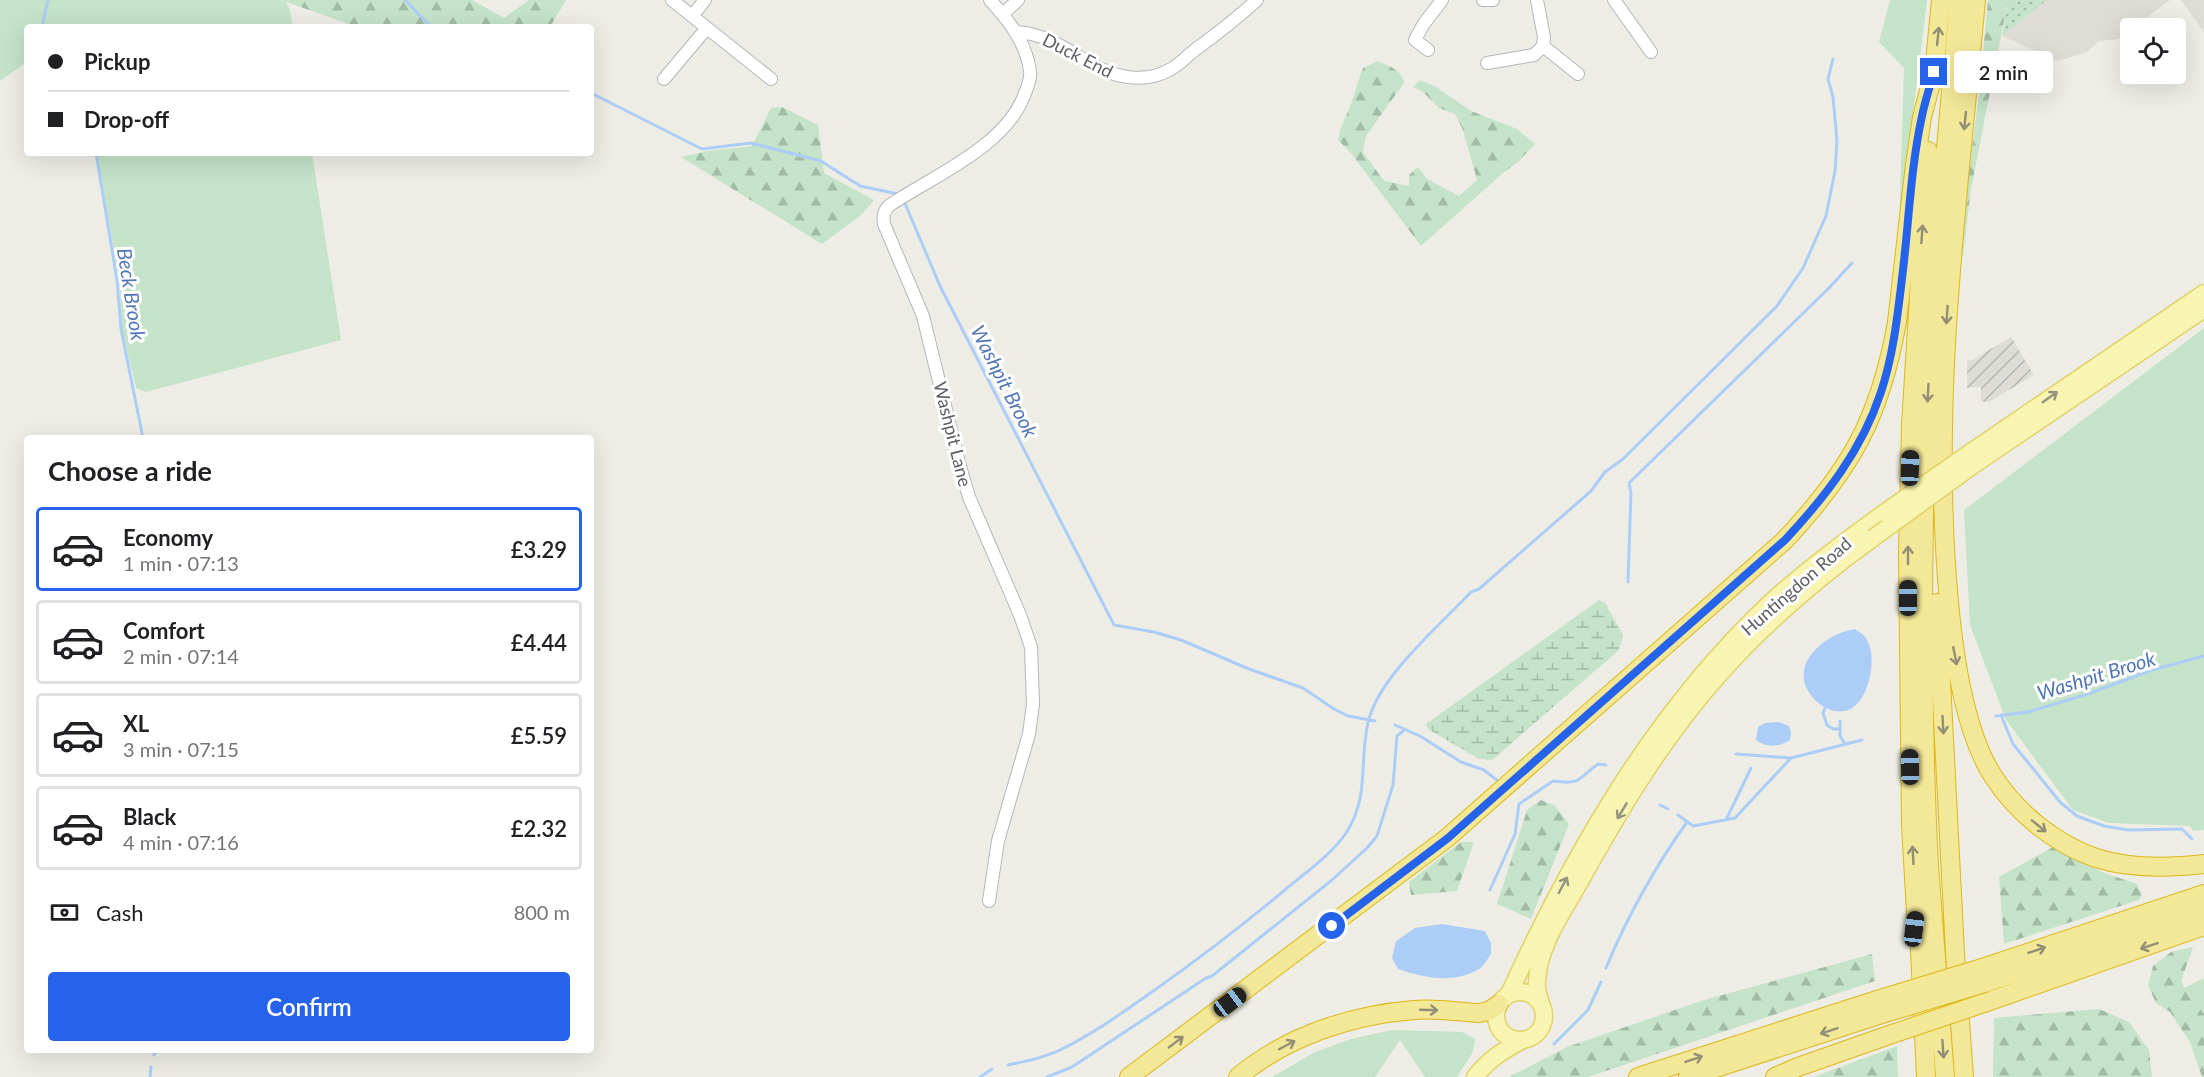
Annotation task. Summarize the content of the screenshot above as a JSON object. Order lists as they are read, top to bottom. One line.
{"streets":{"main road":["Huntingdon Road"],"street":["Duck End","Washpit Lane"]},"crossings":[["Duck End","Washpit Lane"]],"water":["Beck Brook","Washpit Brook"],"page":{"banner":["Pickup","Drop-off"],"bubble":"2 min","heading":"Choose a ride","list":[{"name":"Economy","note":"1 min · 07:13","value":"£3.29"},{"name":"Comfort","note":"2 min · 07:14","value":"£4.44"},{"name":"XL","note":"3 min · 07:15","value":"£5.59"},{"name":"Black","note":"4 min · 07:16","value":"£2.32"}],"pay":["Cash","800 m"],"buttons":"Confirm"}}
